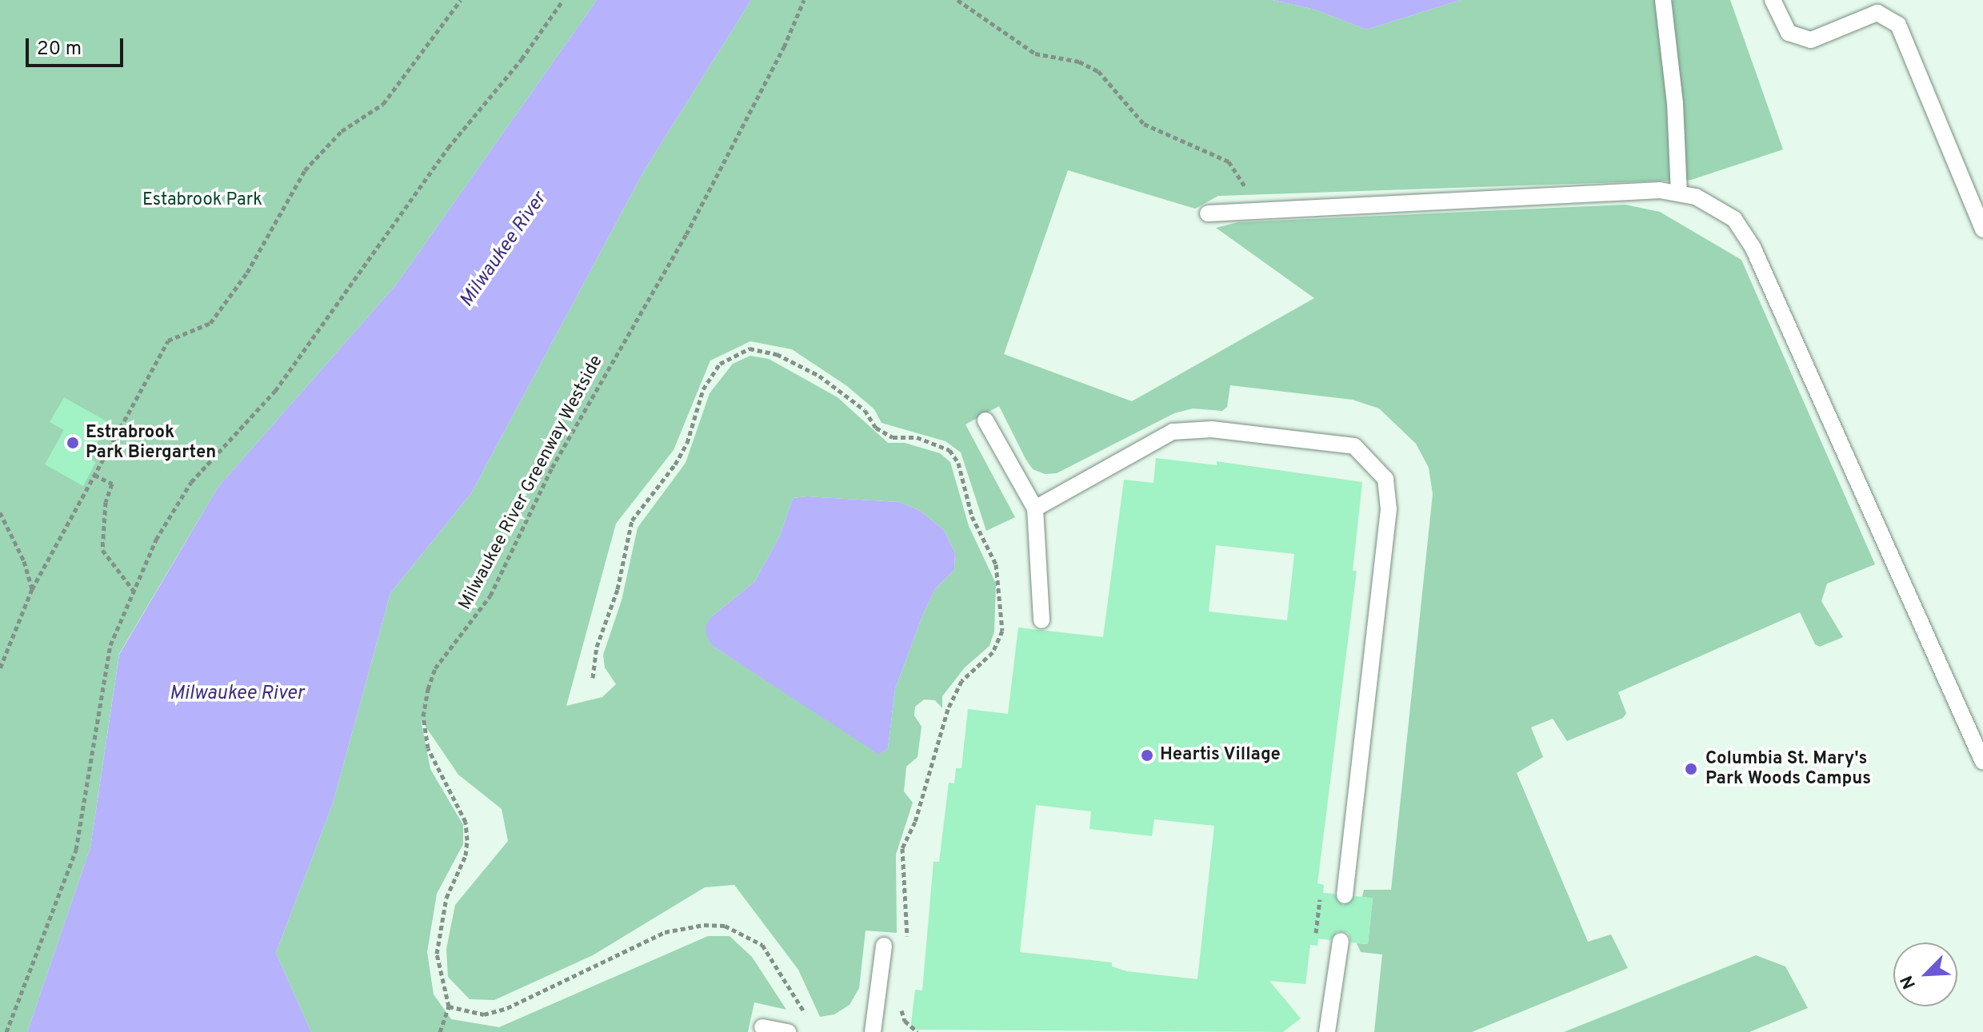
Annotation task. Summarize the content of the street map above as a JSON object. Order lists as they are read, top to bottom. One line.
{"streets":{"path":["Milwaukee River Greenway Westside"]},"water":["Milwaukee River"],"parks":["Estabrook Park"],"places":["Estrabrook Park Biergarten","Heartis Village","Columbia St. Mary's Park Woods Campus"],"scale_bar":"20 m","north":"bottom left"}
